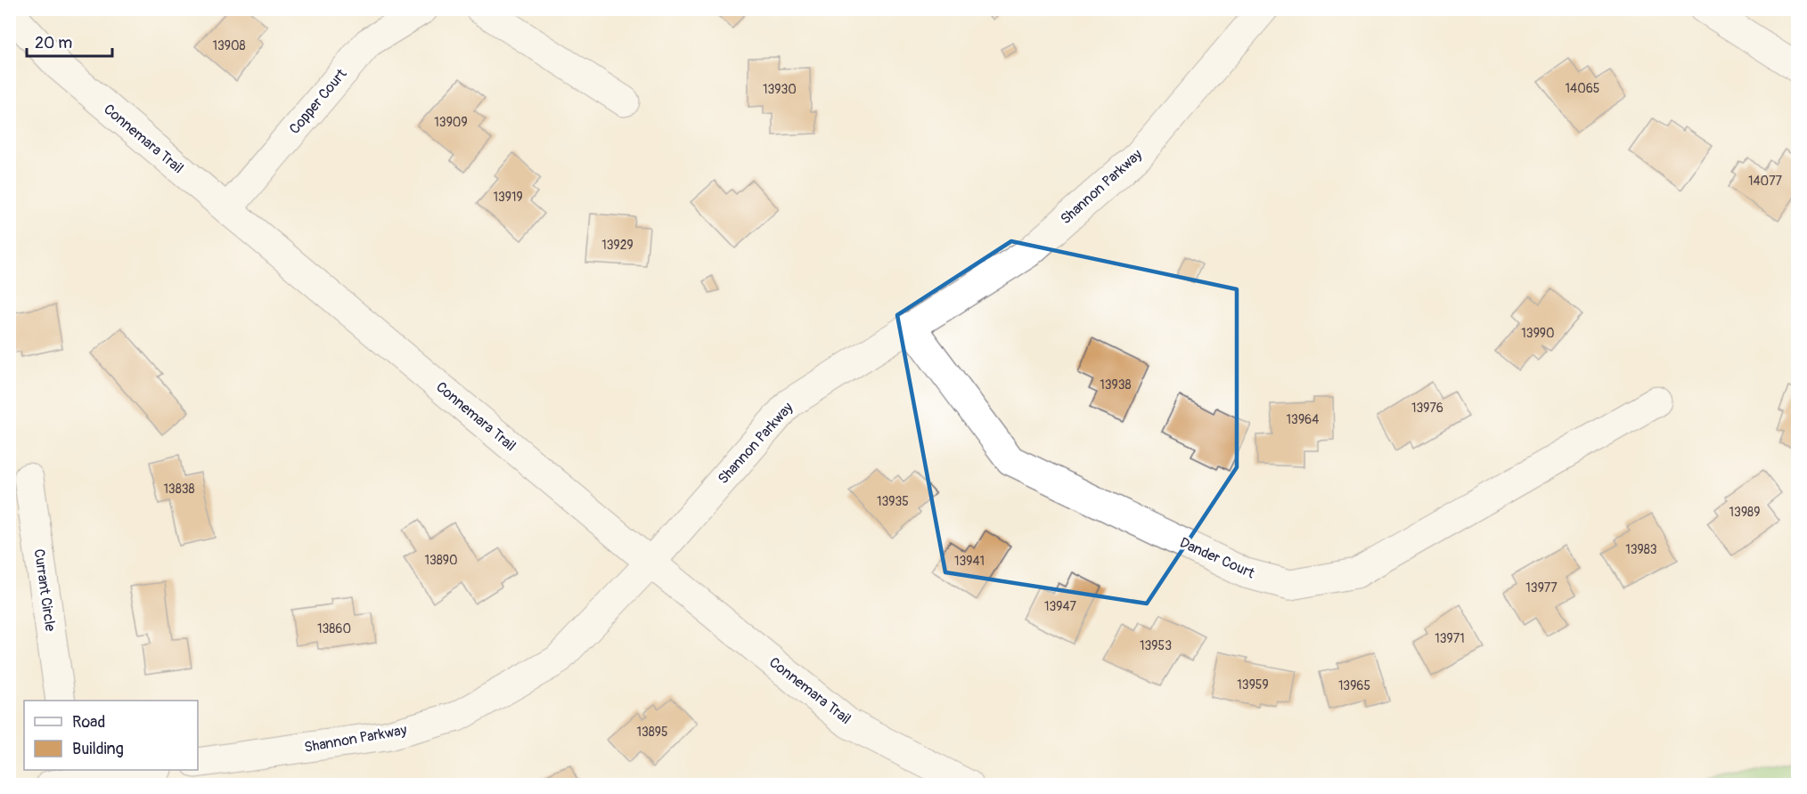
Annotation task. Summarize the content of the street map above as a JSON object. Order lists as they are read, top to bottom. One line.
{"streets":{"street":["Copper Court","Connemara Trail","Shannon Parkway","Dander Court","Currant Circle"]},"crossings":[["Copper Court","Connemara Trail"],["Connemara Trail","Shannon Parkway"],["Shannon Parkway","Dander Court"]],"house_numbers":["13908","14065","13930","13909","14077","13919","13929","13990","13938","13976","13964","13838","13935","13989","13983","13890","13941","13977","13947","13860","13971","13953","13959","13965","13895"],"legend":["Road","Building"],"scale_bar":"20 m"}
